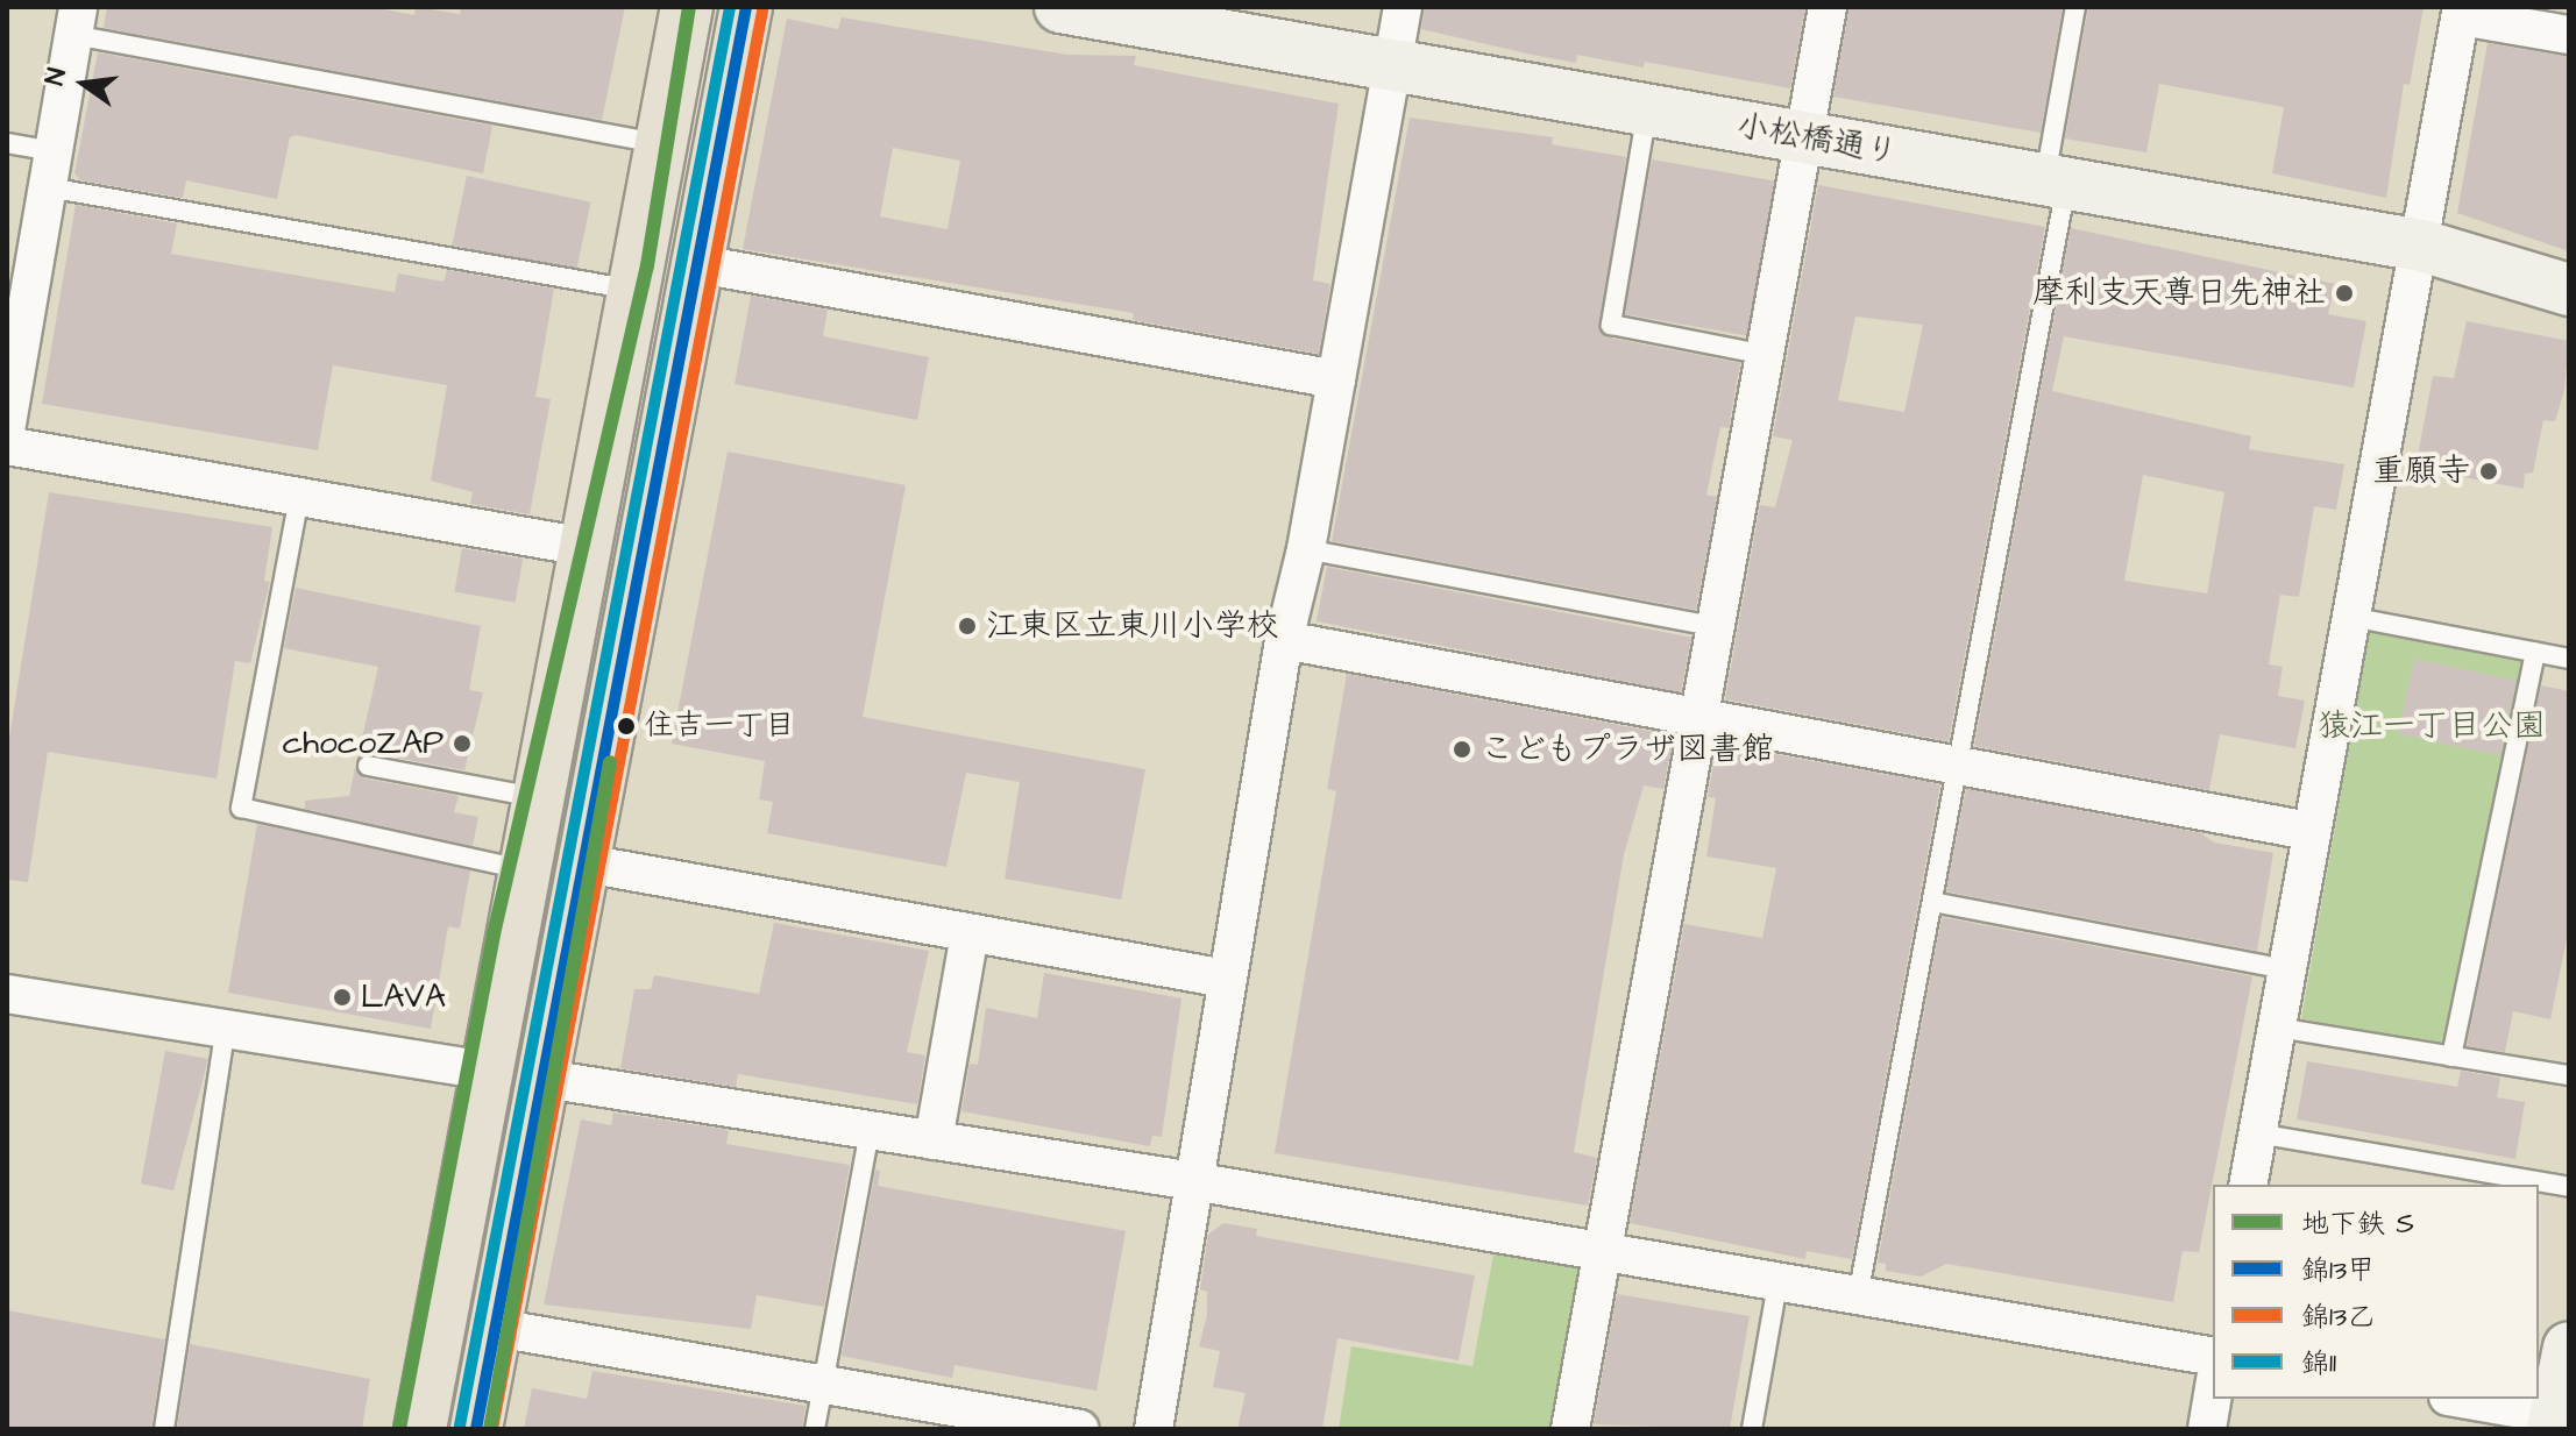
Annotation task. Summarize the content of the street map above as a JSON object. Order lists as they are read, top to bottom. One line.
{"streets":{"street":["小松橋通り"]},"parks":["猿江一丁目公園"],"places":["摩利支天尊日先神社","重願寺","江東区立東川小学校","住吉一丁目","chocoZAP","こどもプラザ図書館","LAVA"],"lines":["metro line S","transit line 錦13甲","transit line 錦11","transit line 錦13乙"],"legend":["地下鉄 S","錦13甲","錦13乙","錦11"],"north":"left"}
